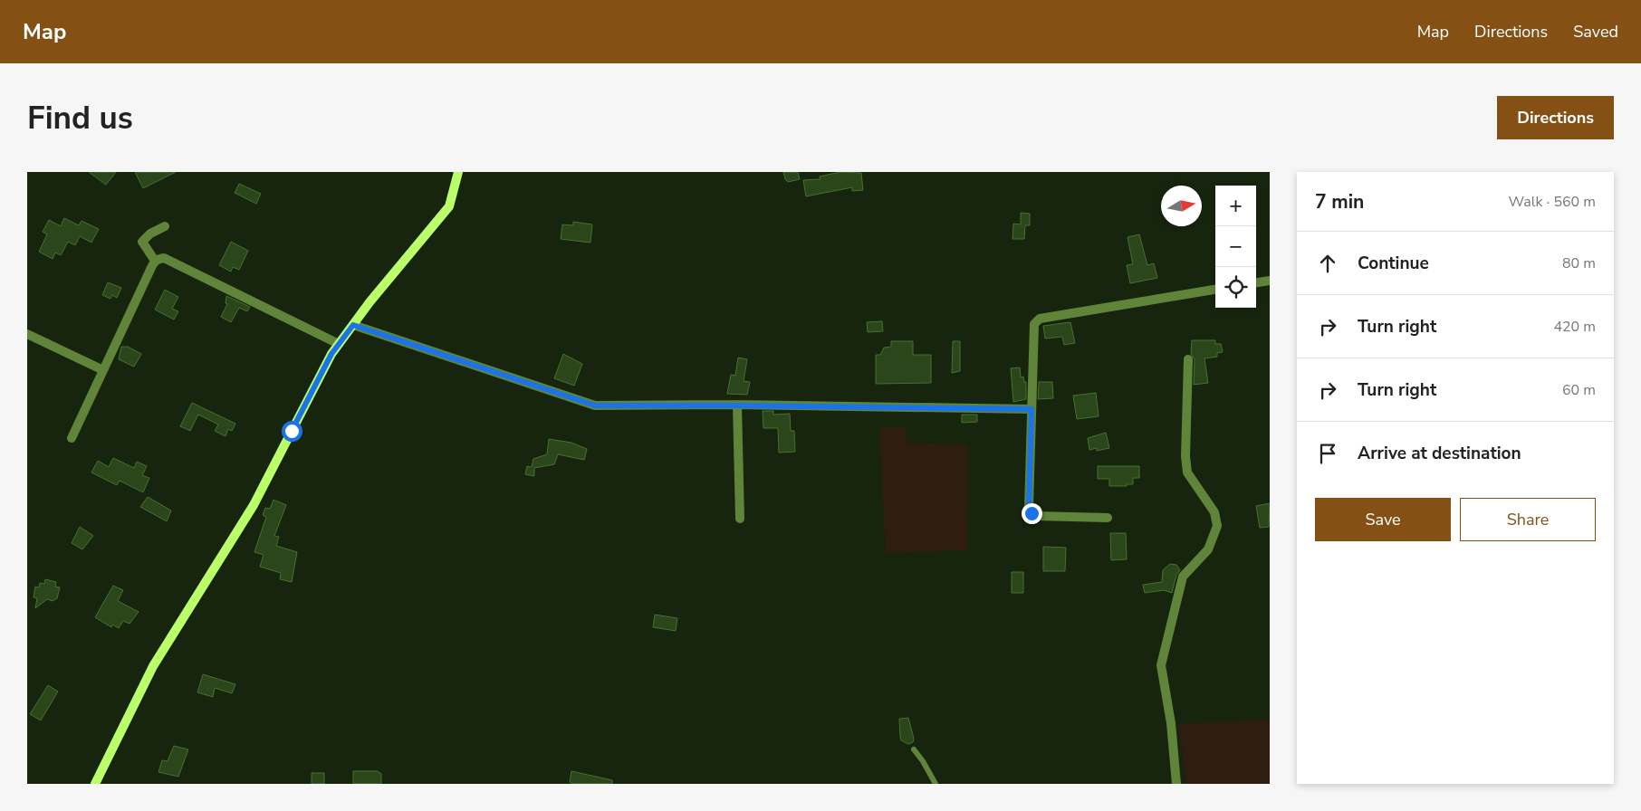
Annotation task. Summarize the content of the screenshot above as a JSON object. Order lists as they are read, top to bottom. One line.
{"north":"right","page":{"header":"Map","nav":["Map","Directions","Saved"],"buttons":["Directions",["Save","Share"]],"title":"Find us","heading":["7 min","Walk · 560 m"],"map_buttons":["+","−"],"list":[["Continue","80 m"],["Turn right","420 m"],["Turn right","60 m"],"Arrive at destination"]}}
